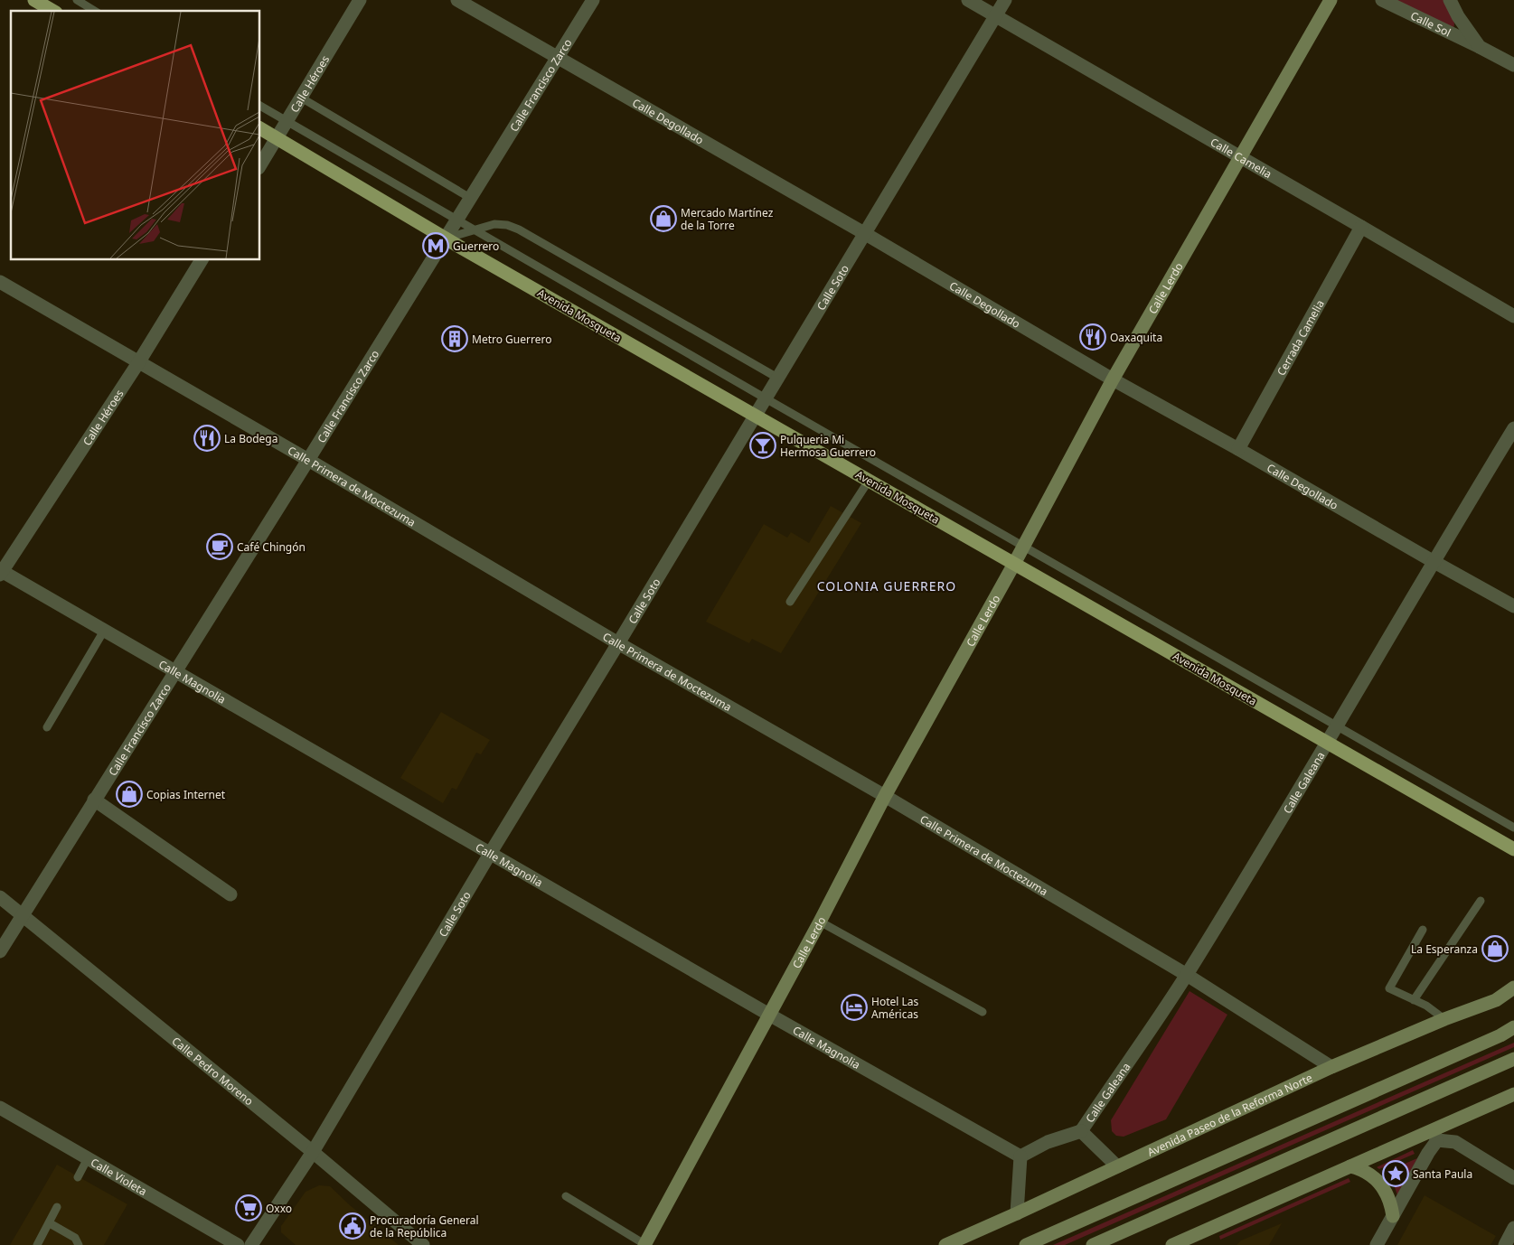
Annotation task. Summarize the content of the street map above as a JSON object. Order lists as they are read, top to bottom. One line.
{"streets":{"main road":["Avenida Mosqueta"],"street":["Calle Sol","Calle Héroes","Calle Francisco Zarco","Calle Degollado","Calle Camelia","Calle Soto","Calle Lerdo","Cerrada Camelia","Calle Primera de Moctezuma","Calle Magnolia","Calle Galeana","Calle Pedro Moreno","Avenida Paseo de la Reforma Norte","Calle Violeta"]},"crossings":[["Calle Héroes","Avenida Mosqueta"],["Calle Héroes","Calle Primera de Moctezuma"],["Calle Héroes","Calle Magnolia"],["Calle Francisco Zarco","Calle Degollado"],["Calle Francisco Zarco","Avenida Mosqueta"],["Calle Francisco Zarco","Calle Primera de Moctezuma"],["Calle Francisco Zarco","Calle Magnolia"],["Calle Francisco Zarco","Calle Pedro Moreno"],["Calle Degollado","Calle Soto"],["Calle Degollado","Calle Lerdo"],["Calle Degollado","Cerrada Camelia"],["Calle Degollado","Calle Galeana"],["Calle Camelia","Calle Soto"],["Calle Camelia","Calle Lerdo"],["Calle Camelia","Cerrada Camelia"],["Calle Soto","Avenida Mosqueta"],["Calle Soto","Calle Primera de Moctezuma"],["Calle Soto","Calle Magnolia"],["Calle Soto","Calle Pedro Moreno"],["Calle Lerdo","Avenida Mosqueta"],["Calle Lerdo","Calle Primera de Moctezuma"],["Calle Lerdo","Calle Magnolia"],["Avenida Mosqueta","Calle Galeana"],["Calle Primera de Moctezuma","Calle Galeana"],["Calle Primera de Moctezuma","Avenida Paseo de la Reforma Norte"]],"districts":["COLONIA GUERRERO"],"places":{"shop":["Mercado Martínez de la Torre","Copias Internet","La Esperanza"],"metro station":["Guerrero"],"restaurant":["Oaxaquita","La Bodega"],"building":["Metro Guerrero"],"bar":["Pulqueria Mi Hermosa Guerrero"],"cafe":["Café Chingón"],"hotel":["Hotel Las Américas"],"place":["Santa Paula"],"supermarket":["Oxxo"],"public building":["Procuradoría General de la República"]}}
